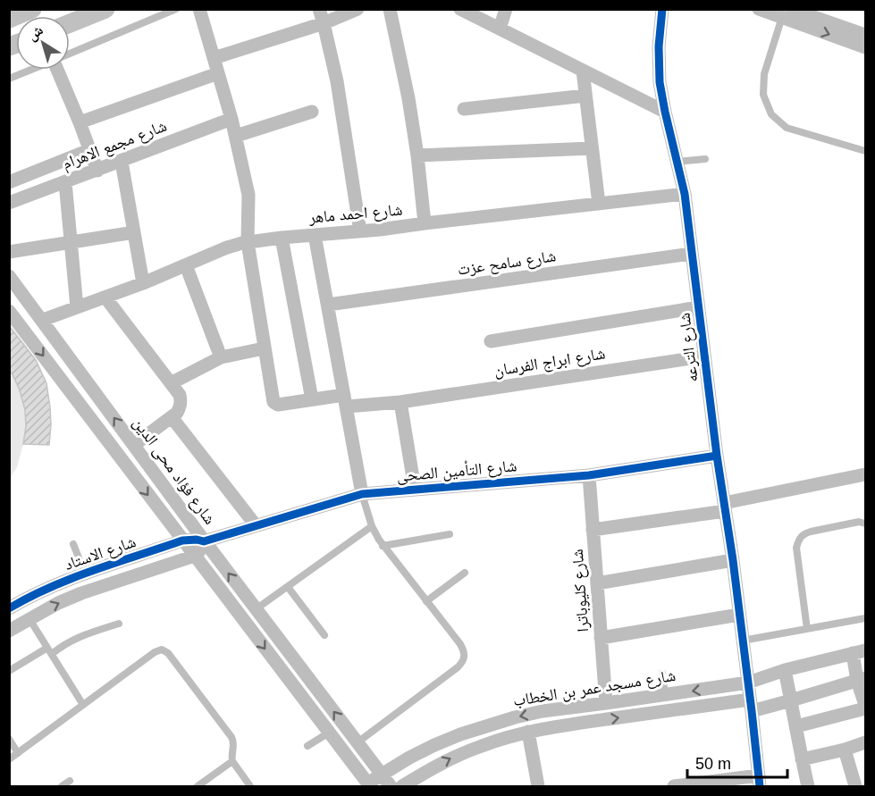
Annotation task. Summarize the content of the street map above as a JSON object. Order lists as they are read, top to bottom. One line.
{"streets":{"street":["شارع مجمع الاهرام","شارع احمد ماهر","شارع سامح عزت","شارع الترعه","شارع ابراج الفرسان","شارع فؤاد محى الدين","شارع التأمين الصحى","شارع الاستاد","شارع كليوباترا","شارع مسجد عمر بن الخطاب"]},"crossings":[["شارع احمد ماهر","شارع الترعه"],["شارع احمد ماهر","شارع فؤاد محى الدين"],["شارع سامح عزت","شارع الترعه"],["شارع الترعه","شارع ابراج الفرسان"],["شارع الترعه","شارع التأمين الصحى"],["شارع الترعه","شارع مسجد عمر بن الخطاب"],["شارع فؤاد محى الدين","شارع التأمين الصحى"],["شارع فؤاد محى الدين","شارع الاستاد"],["شارع فؤاد محى الدين","شارع مسجد عمر بن الخطاب"],["شارع التأمين الصحى","شارع الاستاد"],["شارع التأمين الصحى","شارع كليوباترا"],["شارع كليوباترا","شارع مسجد عمر بن الخطاب"]],"scale_bar":"50 m","north":"top left"}
